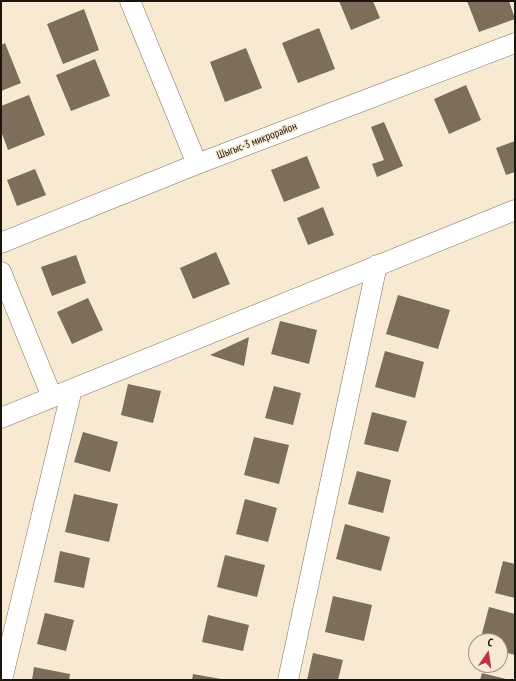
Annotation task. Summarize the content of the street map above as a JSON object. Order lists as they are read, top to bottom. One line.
{"streets":{"street":["Шыгыс-3 микрорайон"]},"north":"top"}
